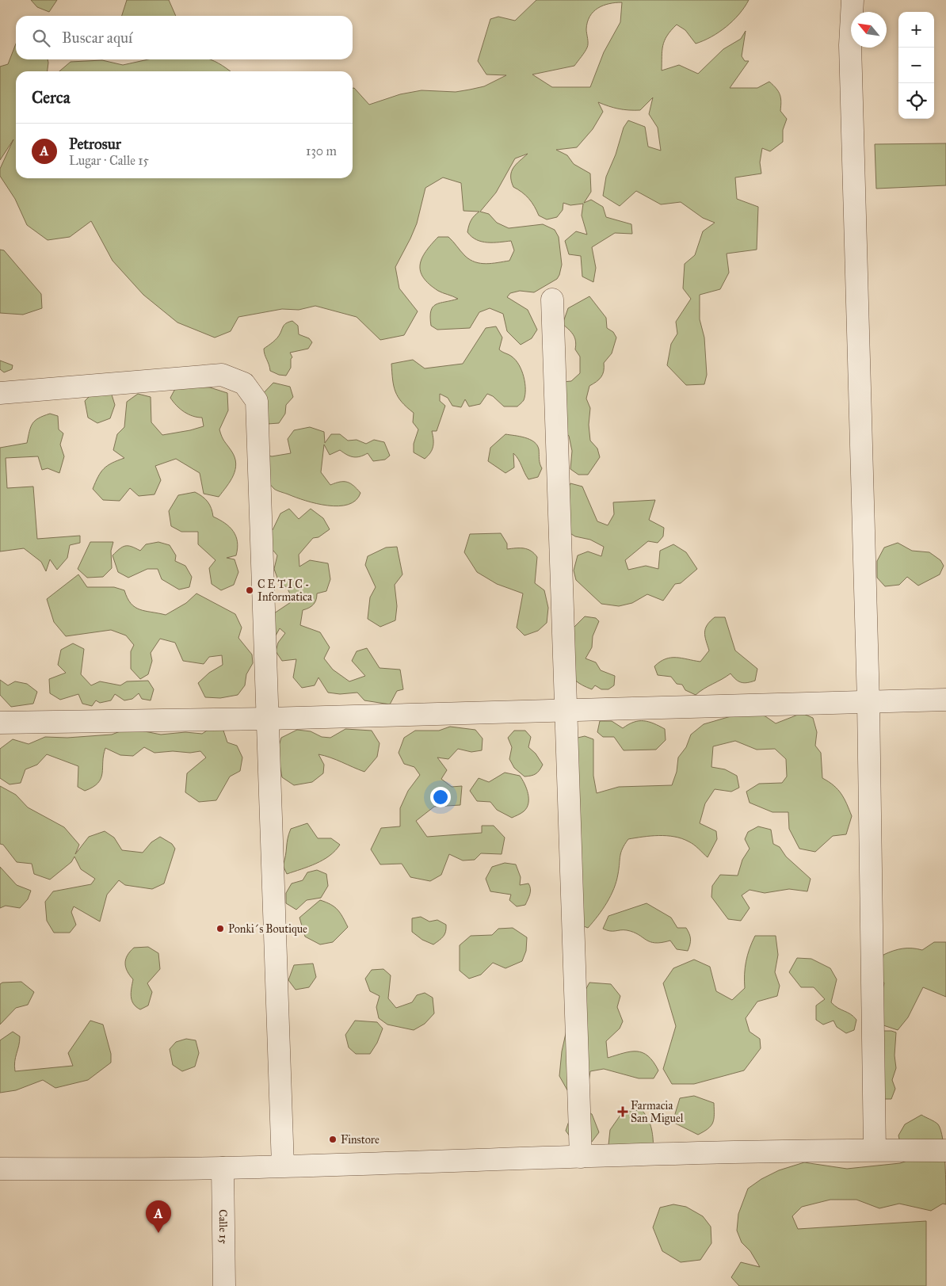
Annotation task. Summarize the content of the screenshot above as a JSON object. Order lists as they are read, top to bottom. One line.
{"streets":{"street":["Calle 15"]},"places":{"other":["C E T I C - Informatica","Ponki´s Boutique","Finstore"],"health":["Farmacia San Miguel"]},"north":"top left","page":{"map_buttons":["+","−"],"search":"Buscar aquí","heading":"Cerca","list":[{"mark":"A","name":"Petrosur","note":"Lugar · Calle 15","value":"130 m"}],"pins":"A"}}
